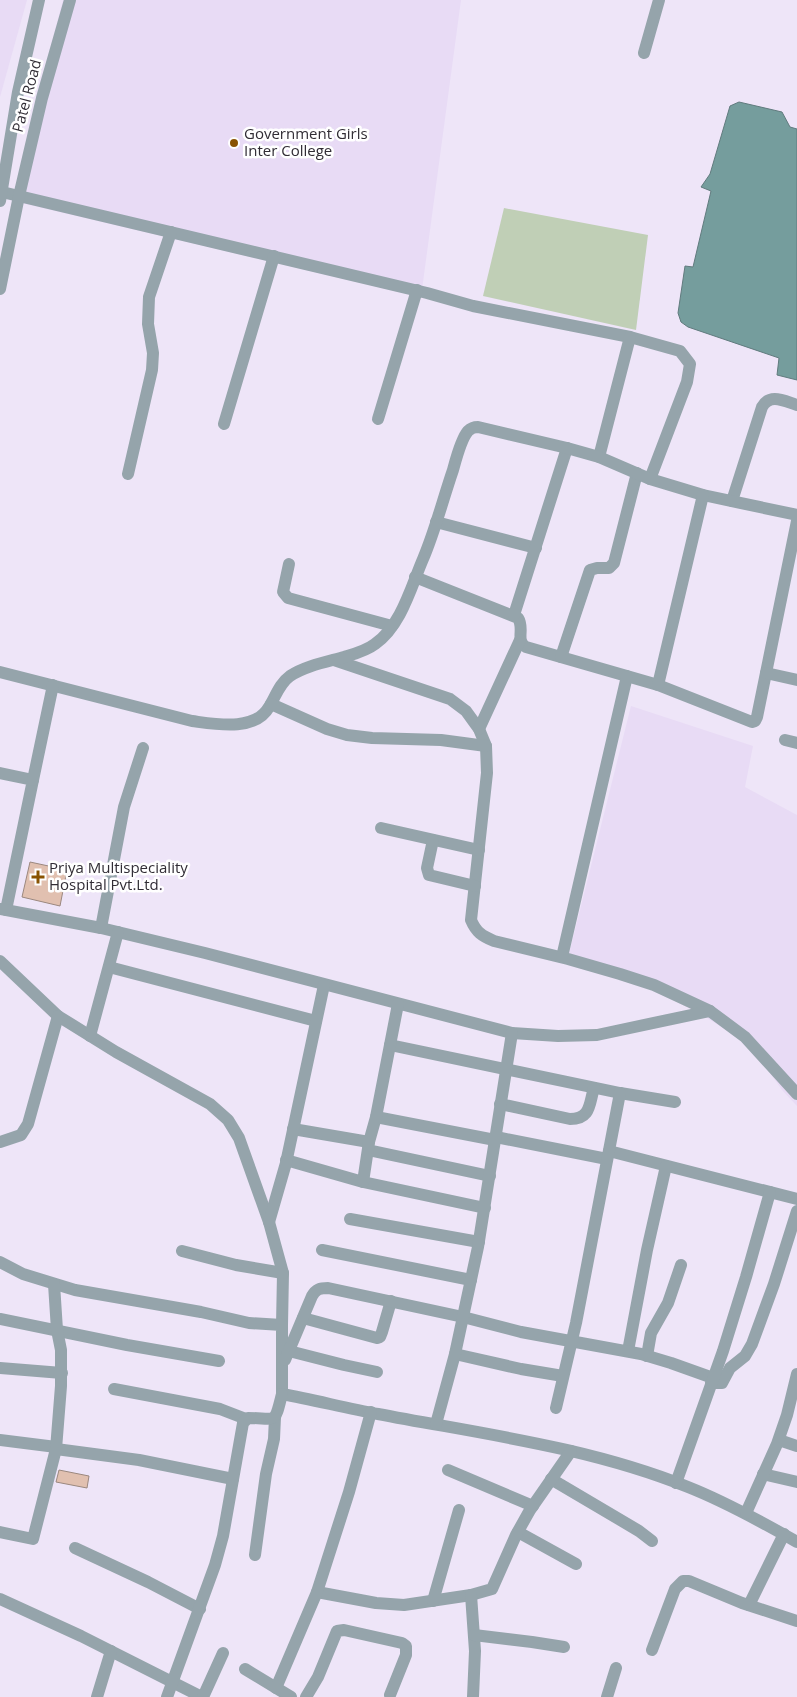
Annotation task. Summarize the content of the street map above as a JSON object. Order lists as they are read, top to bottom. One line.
{"streets":{"street":["Patel Road"]},"places":{"other":["Government Girls Inter College"],"health":["Priya Multispeciality Hospital Pvt.Ltd."]}}
